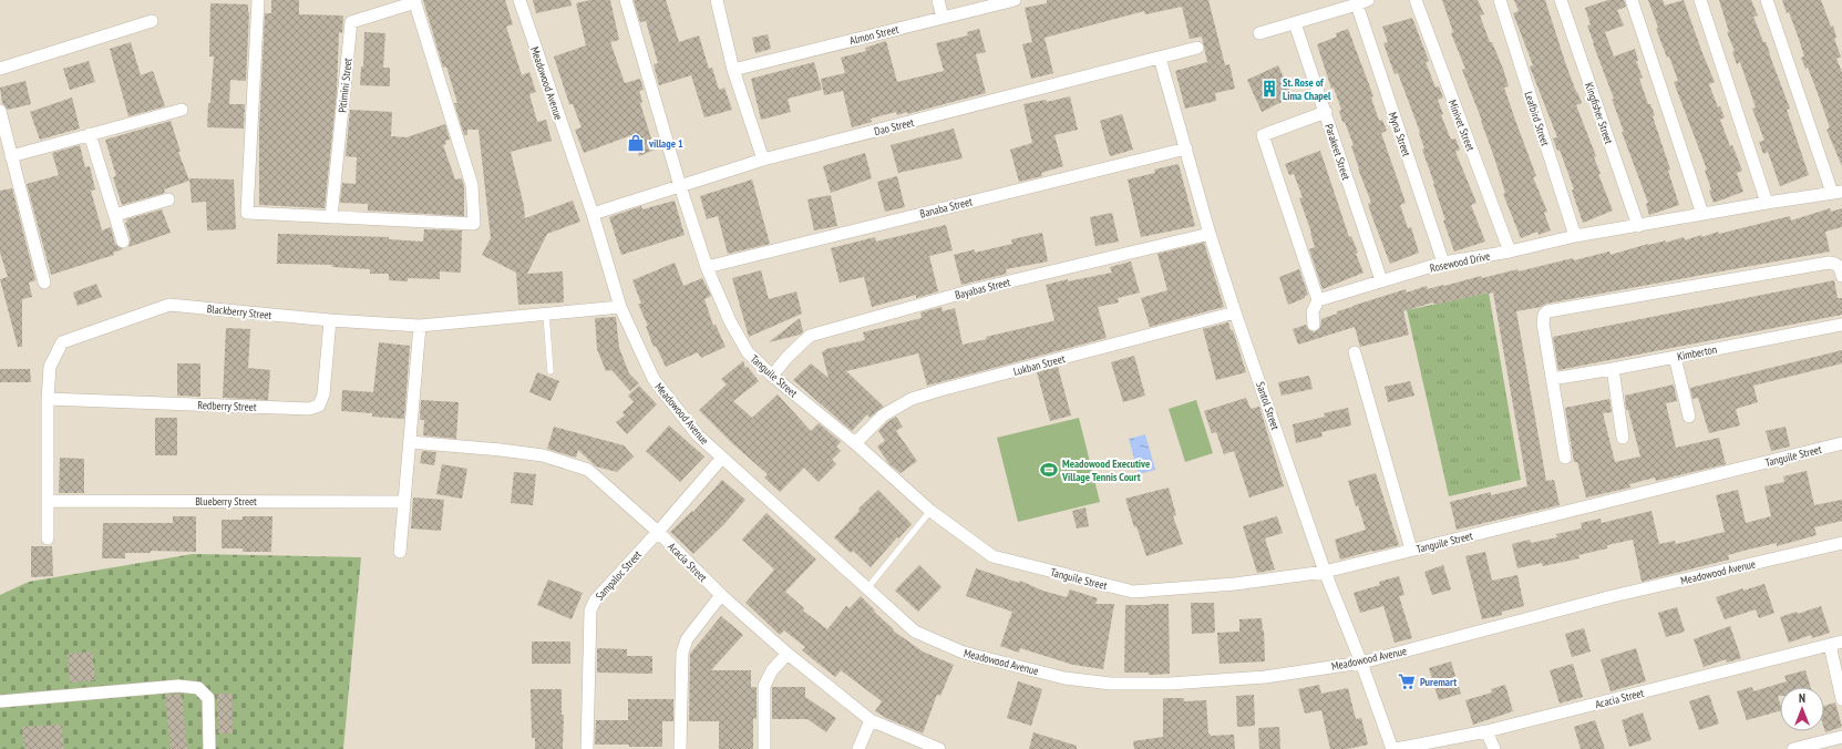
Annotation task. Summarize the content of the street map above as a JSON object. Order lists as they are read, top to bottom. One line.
{"streets":{"street":["Almon Street","Meadowood Avenue","Pitimini Street","Kingfisher Street","Leafbird Street","Minivet Street","Dao Street","Myna Street","Parakeet Street","Banaba Street","Rosewood Drive","Bayabas Street","Blackberry Street","Kimberton","Lukban Street","Tanguile Street","Redberry Street","Santol Street","Blueberry Street","Acacia Street","Sampaloc Street"]},"crossings":[["Meadowood Avenue","Dao Street"],["Meadowood Avenue","Blackberry Street"],["Meadowood Avenue","Santol Street"],["Meadowood Avenue","Sampaloc Street"],["Kingfisher Street","Rosewood Drive"],["Leafbird Street","Rosewood Drive"],["Minivet Street","Rosewood Drive"],["Dao Street","Tanguile Street"],["Dao Street","Santol Street"],["Myna Street","Rosewood Drive"],["Parakeet Street","Rosewood Drive"],["Banaba Street","Tanguile Street"],["Banaba Street","Santol Street"],["Bayabas Street","Tanguile Street"],["Bayabas Street","Santol Street"],["Blackberry Street","Redberry Street"],["Blackberry Street","Blueberry Street"],["Lukban Street","Tanguile Street"],["Lukban Street","Santol Street"],["Tanguile Street","Santol Street"],["Acacia Street","Sampaloc Street"]],"places":{"building":["St. Rose of Lima Chapel"],"shop":["village 1"],"sports":["Meadowood Executive Village Tennis Court"],"supermarket":["Puremart"]},"north":"top"}
